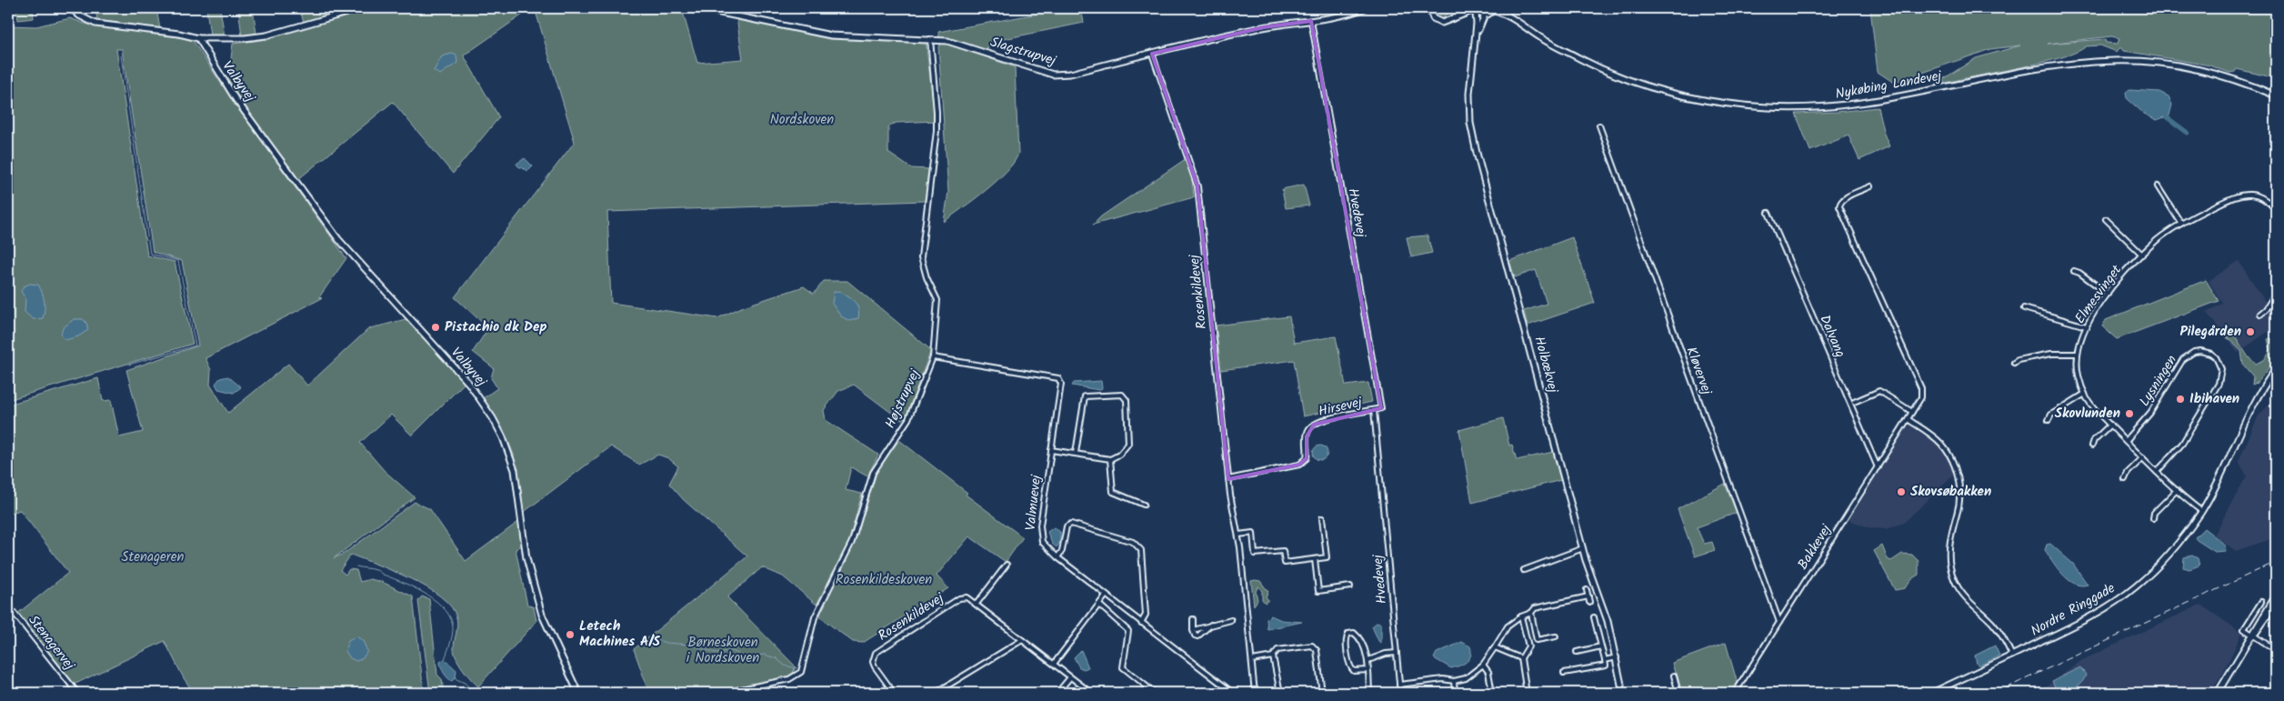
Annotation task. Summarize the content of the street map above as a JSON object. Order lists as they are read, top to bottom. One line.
{"streets":{"street":["Slagstrupvej","Valbyvej","Nykøbing Landevej","Hvedevej","Rosenkildevej","Elmesvinget","Dalvang","Holbækvej","Kløvervej","Lysningen","Højstrupvej","Hirsevej","Valmuevej","Bakkevej","Nordre Ringgade","Stenagervej"]},"crossings":[["Slagstrupvej","Hvedevej"],["Slagstrupvej","Rosenkildevej"],["Slagstrupvej","Højstrupvej"],["Hvedevej","Hirsevej"],["Rosenkildevej","Hirsevej"],["Elmesvinget","Lysningen"],["Elmesvinget","Nordre Ringgade"],["Dalvang","Bakkevej"],["Kløvervej","Bakkevej"],["Højstrupvej","Valmuevej"]],"parks":["Nordskoven","Stenageren","Rosenkildeskoven","Børneskoven i Nordskoven"],"places":["Pistachio dk Dep","Pilegården","Ibihaven","Skovlunden","Skovsøbakken","Letech Machines A/S"]}
